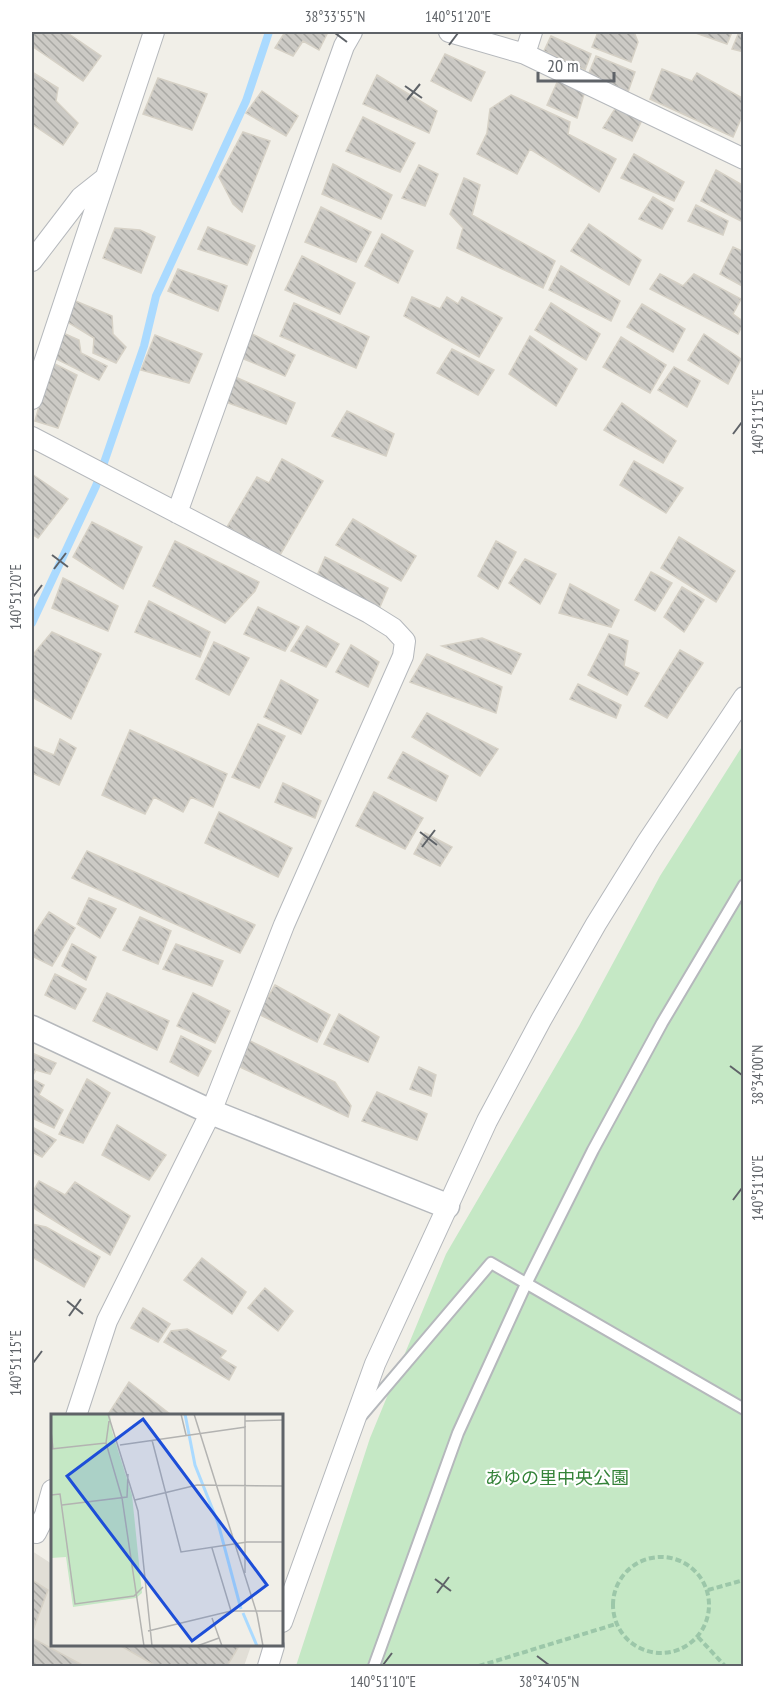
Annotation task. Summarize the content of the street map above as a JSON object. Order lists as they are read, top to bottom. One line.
{"parks":["あゆの里中央公園"],"scale_bar":"20 m","coordinates":["38°33'55\"N","140°51'20\"E","140°51'15\"E","38°34'00\"N","140°51'10\"E","38°34'05\"N"]}
